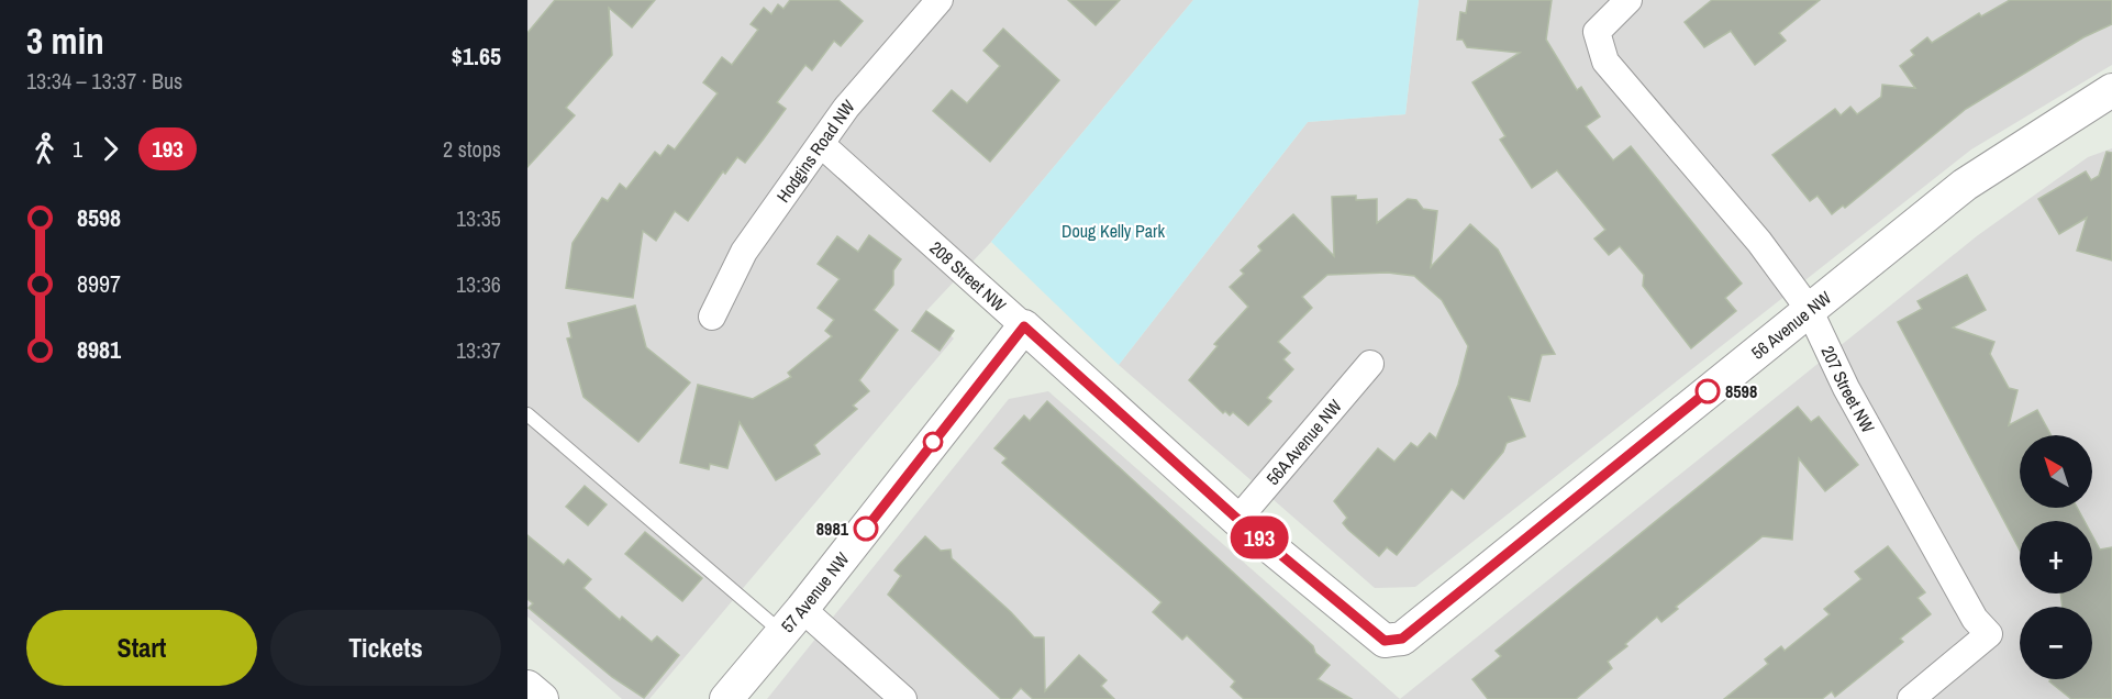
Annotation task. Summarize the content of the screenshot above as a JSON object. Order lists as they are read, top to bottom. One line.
{"streets":{"street":["Hodgins Road NW","208 Street NW","56 Avenue NW","207 Street NW","56A Avenue NW","57 Avenue NW"]},"crossings":[["Hodgins Road NW","208 Street NW"],["208 Street NW","56 Avenue NW"],["208 Street NW","56A Avenue NW"],["208 Street NW","57 Avenue NW"],["56 Avenue NW","207 Street NW"]],"parks":["Doug Kelly Park"],"places":["8598","8981"],"lines":["bus line 193"],"north":"top left","page":{"heading":["3 min","13:34 – 13:37 · Bus","$1.65"],"on_map":"193","legs":["1","193","2 stops"],"list":[{"name":"8598","value":"13:35"},{"name":"8997","value":"13:36"},{"name":"8981","value":"13:37"}],"map_buttons":["+","−"],"buttons":["Start","Tickets"]}}
